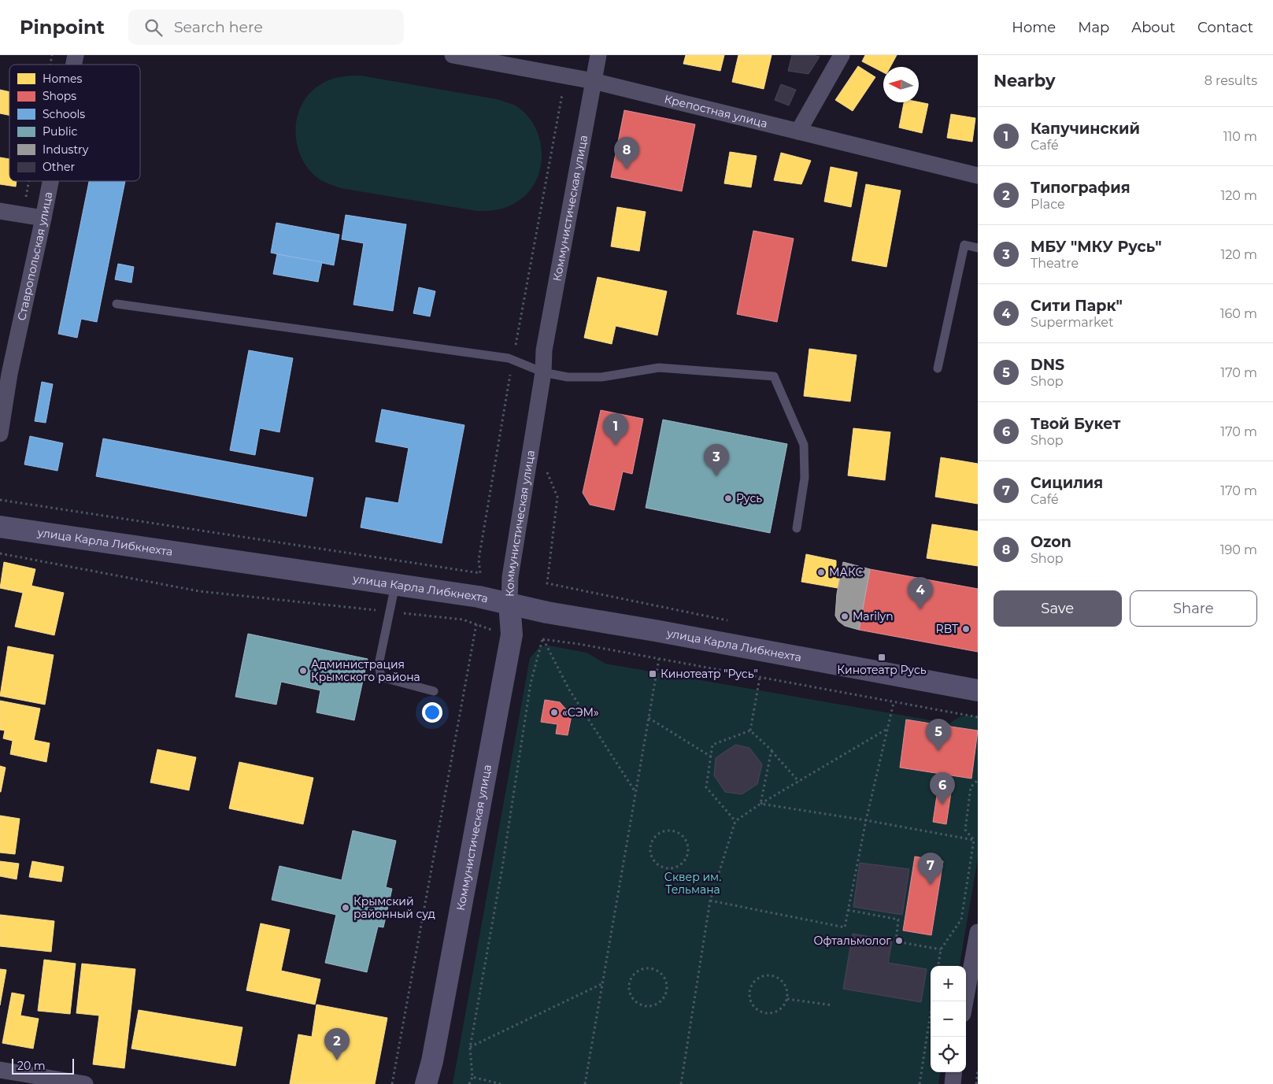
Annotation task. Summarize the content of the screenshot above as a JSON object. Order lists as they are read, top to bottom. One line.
{"streets":{"main road":["Коммунистическая улица","улица Карла Либкнехта"],"street":["Крепостная улица","Ставропольская улица"]},"crossings":[["Крепостная улица","Коммунистическая улица"],["Коммунистическая улица","улица Карла Либкнехта"]],"parks":["Сквер им. Тельмана"],"places":{"other":["Русь","МАКС","Marilyn","RBT","Администрация Крымского района","«СЭМ»","Крымский районный суд","Офтальмолог"],"transit":["Кинотеатр Русь","Кинотеатр \"Русь\""]},"legend":["Homes","Shops","Schools","Public","Industry","Other"],"scale_bar":"20 m","north":"left","page":{"header":"Pinpoint","search":"Search here","nav":["Home","Map","About","Contact"],"heading":["Nearby","8 results"],"list":[{"mark":"1","name":"Капучинский","note":"Café","value":"110 m"},{"mark":"2","name":"Типография","note":"Place","value":"120 m"},{"mark":"3","name":"МБУ \"МКУ Русь\"","note":"Theatre","value":"120 m"},{"mark":"4","name":"Сити Парк\"","note":"Supermarket","value":"160 m"},{"mark":"5","name":"DNS","note":"Shop","value":"170 m"},{"mark":"6","name":"Твой Букет","note":"Shop","value":"170 m"},{"mark":"7","name":"Сицилия","note":"Café","value":"170 m"},{"mark":"8","name":"Ozon","note":"Shop","value":"190 m"}],"pins":["8","1","3","4","5","6","7","2"],"buttons":["Save","Share"],"map_buttons":["+","−"],"scale":"20 m"}}
